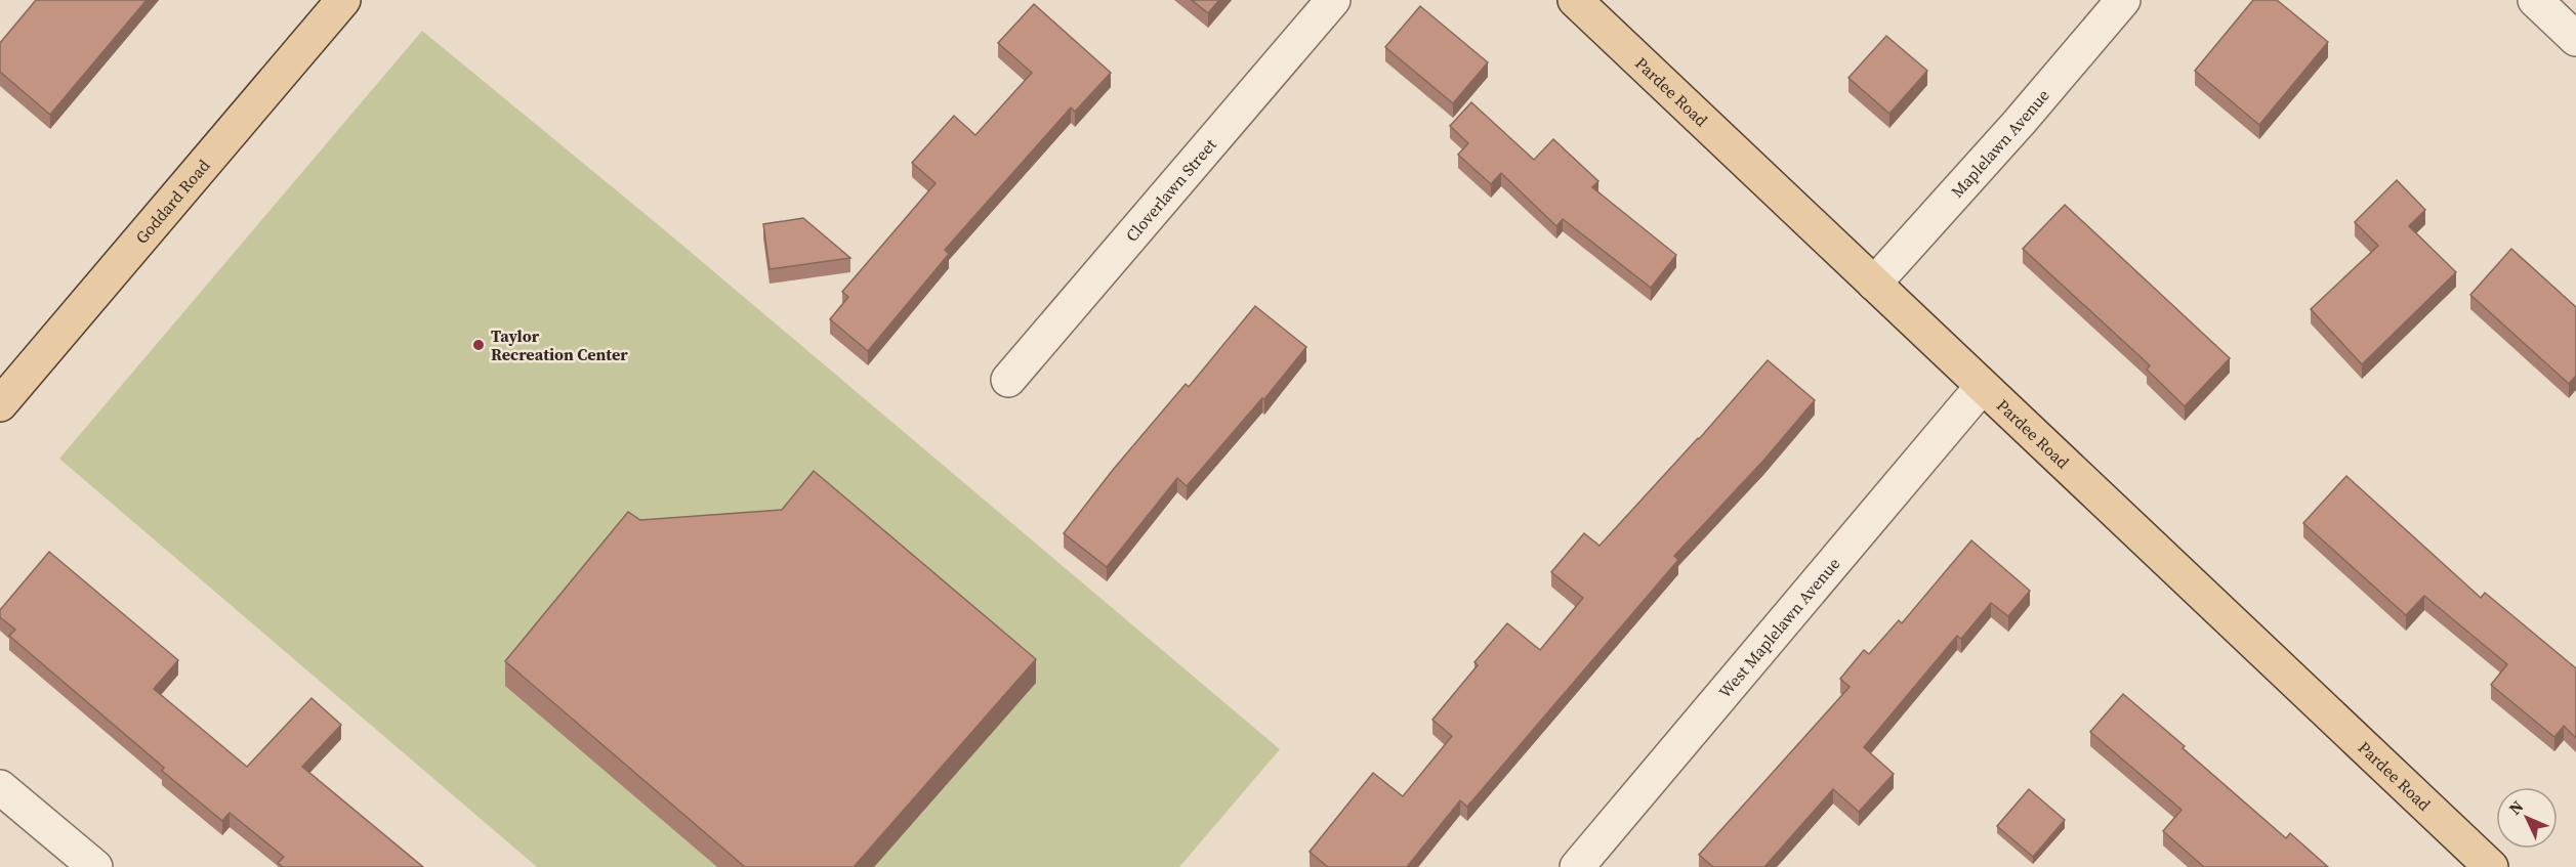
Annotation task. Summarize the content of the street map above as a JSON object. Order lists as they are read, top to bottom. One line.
{"streets":{"main road":["Pardee Road","Goddard Road"],"street":["Maplelawn Avenue","Cloverlawn Street","West Maplelawn Avenue"]},"crossings":[["Pardee Road","Maplelawn Avenue"],["Pardee Road","West Maplelawn Avenue"]],"places":["Taylor Recreation Center"],"north":"top left"}
